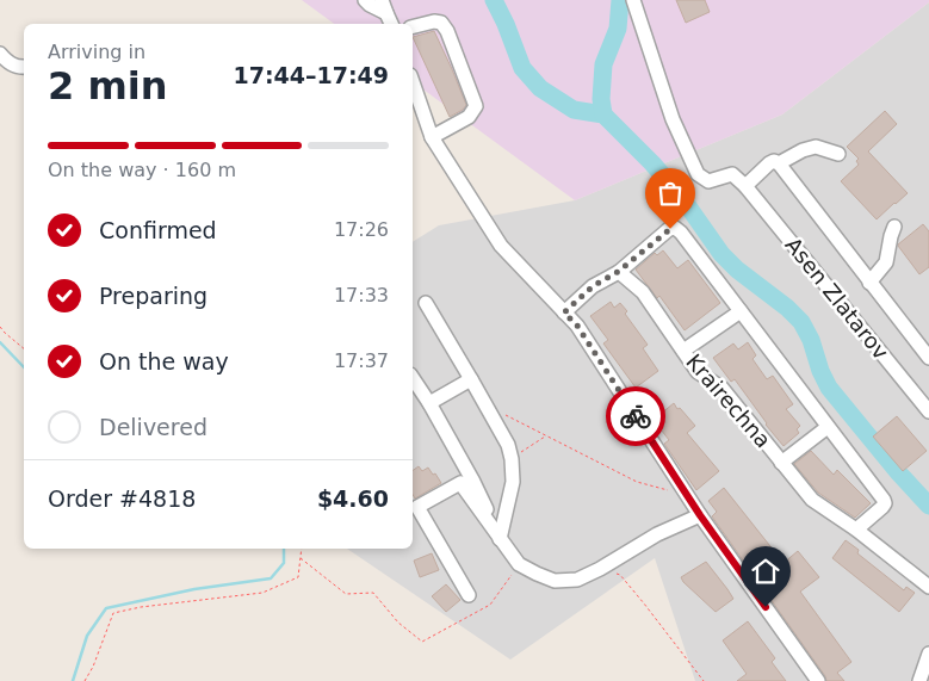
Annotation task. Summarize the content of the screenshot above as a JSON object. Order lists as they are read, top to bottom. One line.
{"streets":{"street":["Asen Zlatarov","Krairechna"]},"page":{"heading":["2 min","Arriving in","17:44–17:49"],"panel":["Order #4818","$4.60"],"bar":"On the way · 160 m","list":[["Confirmed","17:26"],["Preparing","17:33"],["On the way","17:37"],"Delivered"]}}
